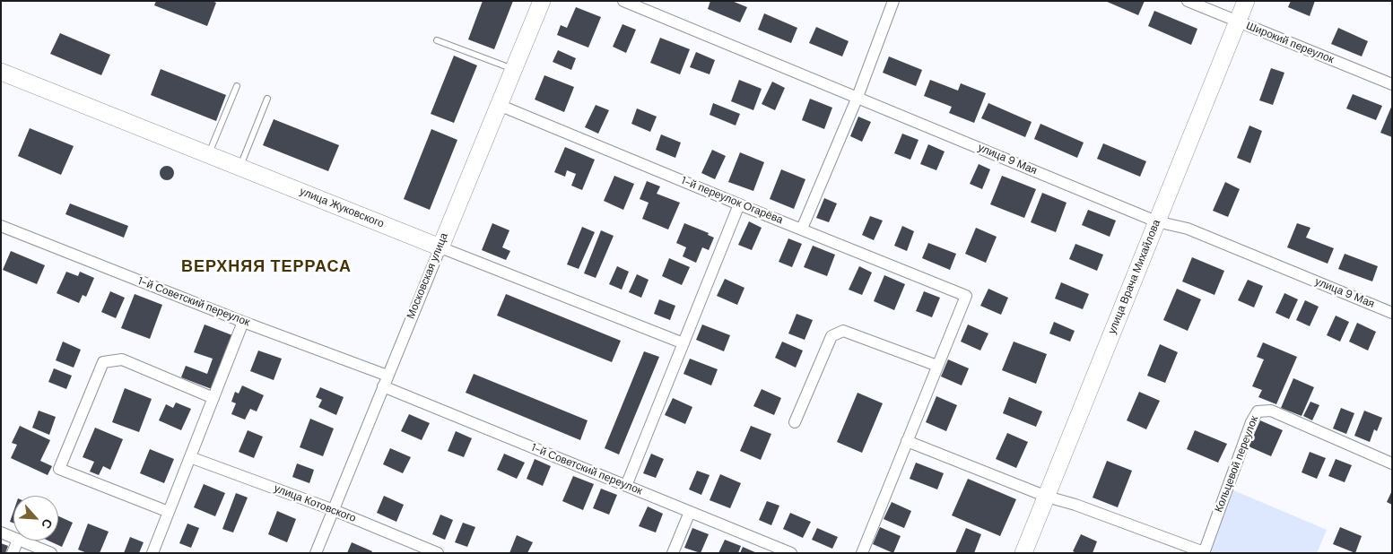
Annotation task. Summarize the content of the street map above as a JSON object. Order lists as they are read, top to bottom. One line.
{"streets":{"street":["Широкий переулок","улица 9 Мая","1-й переулок Огарёва","улица Жуковского","Московская улица","улица Врача Михайлова","1-й Советский переулок","Кольцевой переулок","улица Котовского"]},"crossings":[["Широкий переулок","улица Врача Михайлова"],["улица 9 Мая","улица Врача Михайлова"],["1-й переулок Огарёва","Московская улица"],["улица Жуковского","Московская улица"],["Московская улица","1-й Советский переулок"],["Московская улица","улица Котовского"]],"districts":["ВЕРХНЯЯ ТЕРРАСА"],"north":"bottom right"}
